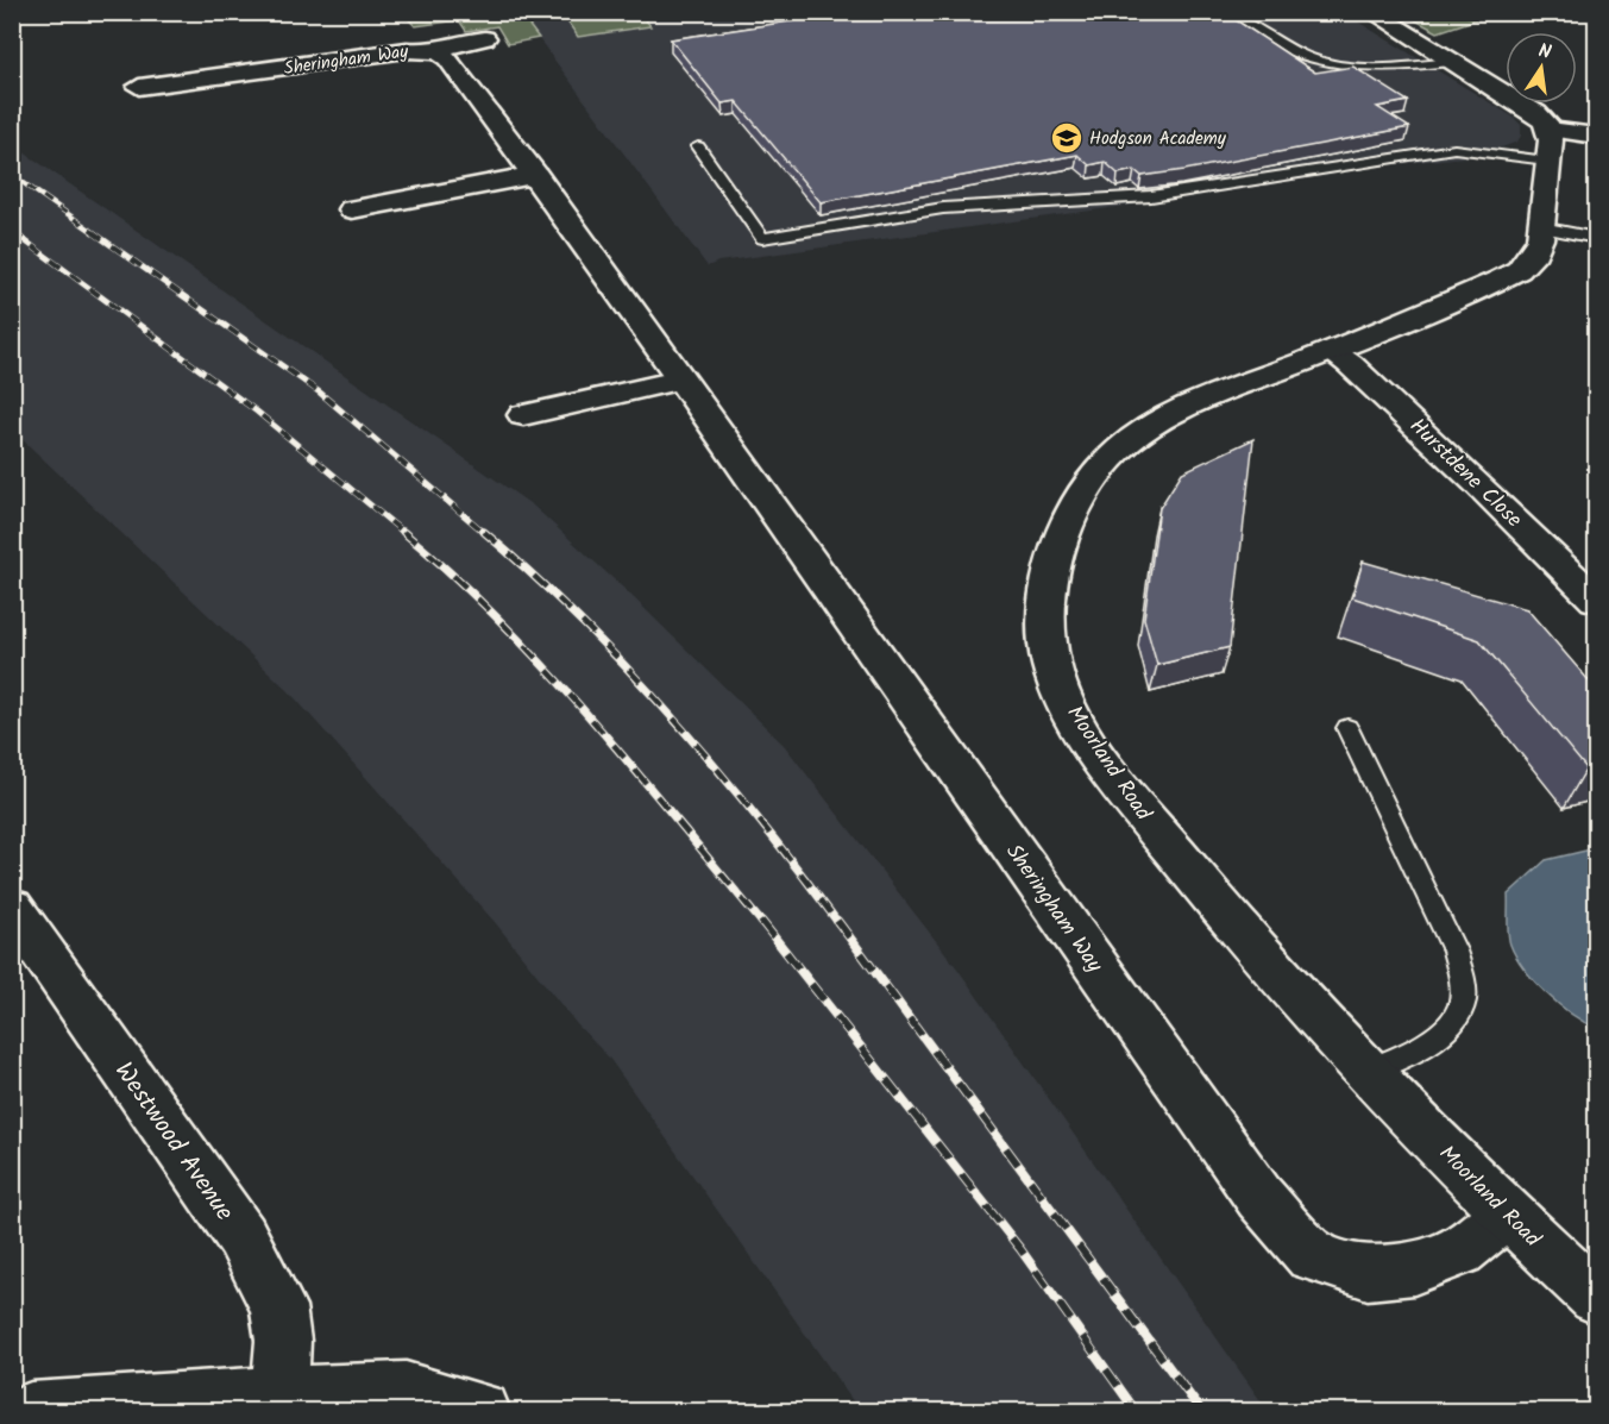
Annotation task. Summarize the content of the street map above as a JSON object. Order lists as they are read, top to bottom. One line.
{"streets":{"street":["Sheringham Way","Hurstdene Close","Moorland Road","Westwood Avenue"]},"crossings":[["Sheringham Way","Moorland Road"],["Hurstdene Close","Moorland Road"]],"places":{"school or university":["Hodgson Academy"]},"north":"top"}
